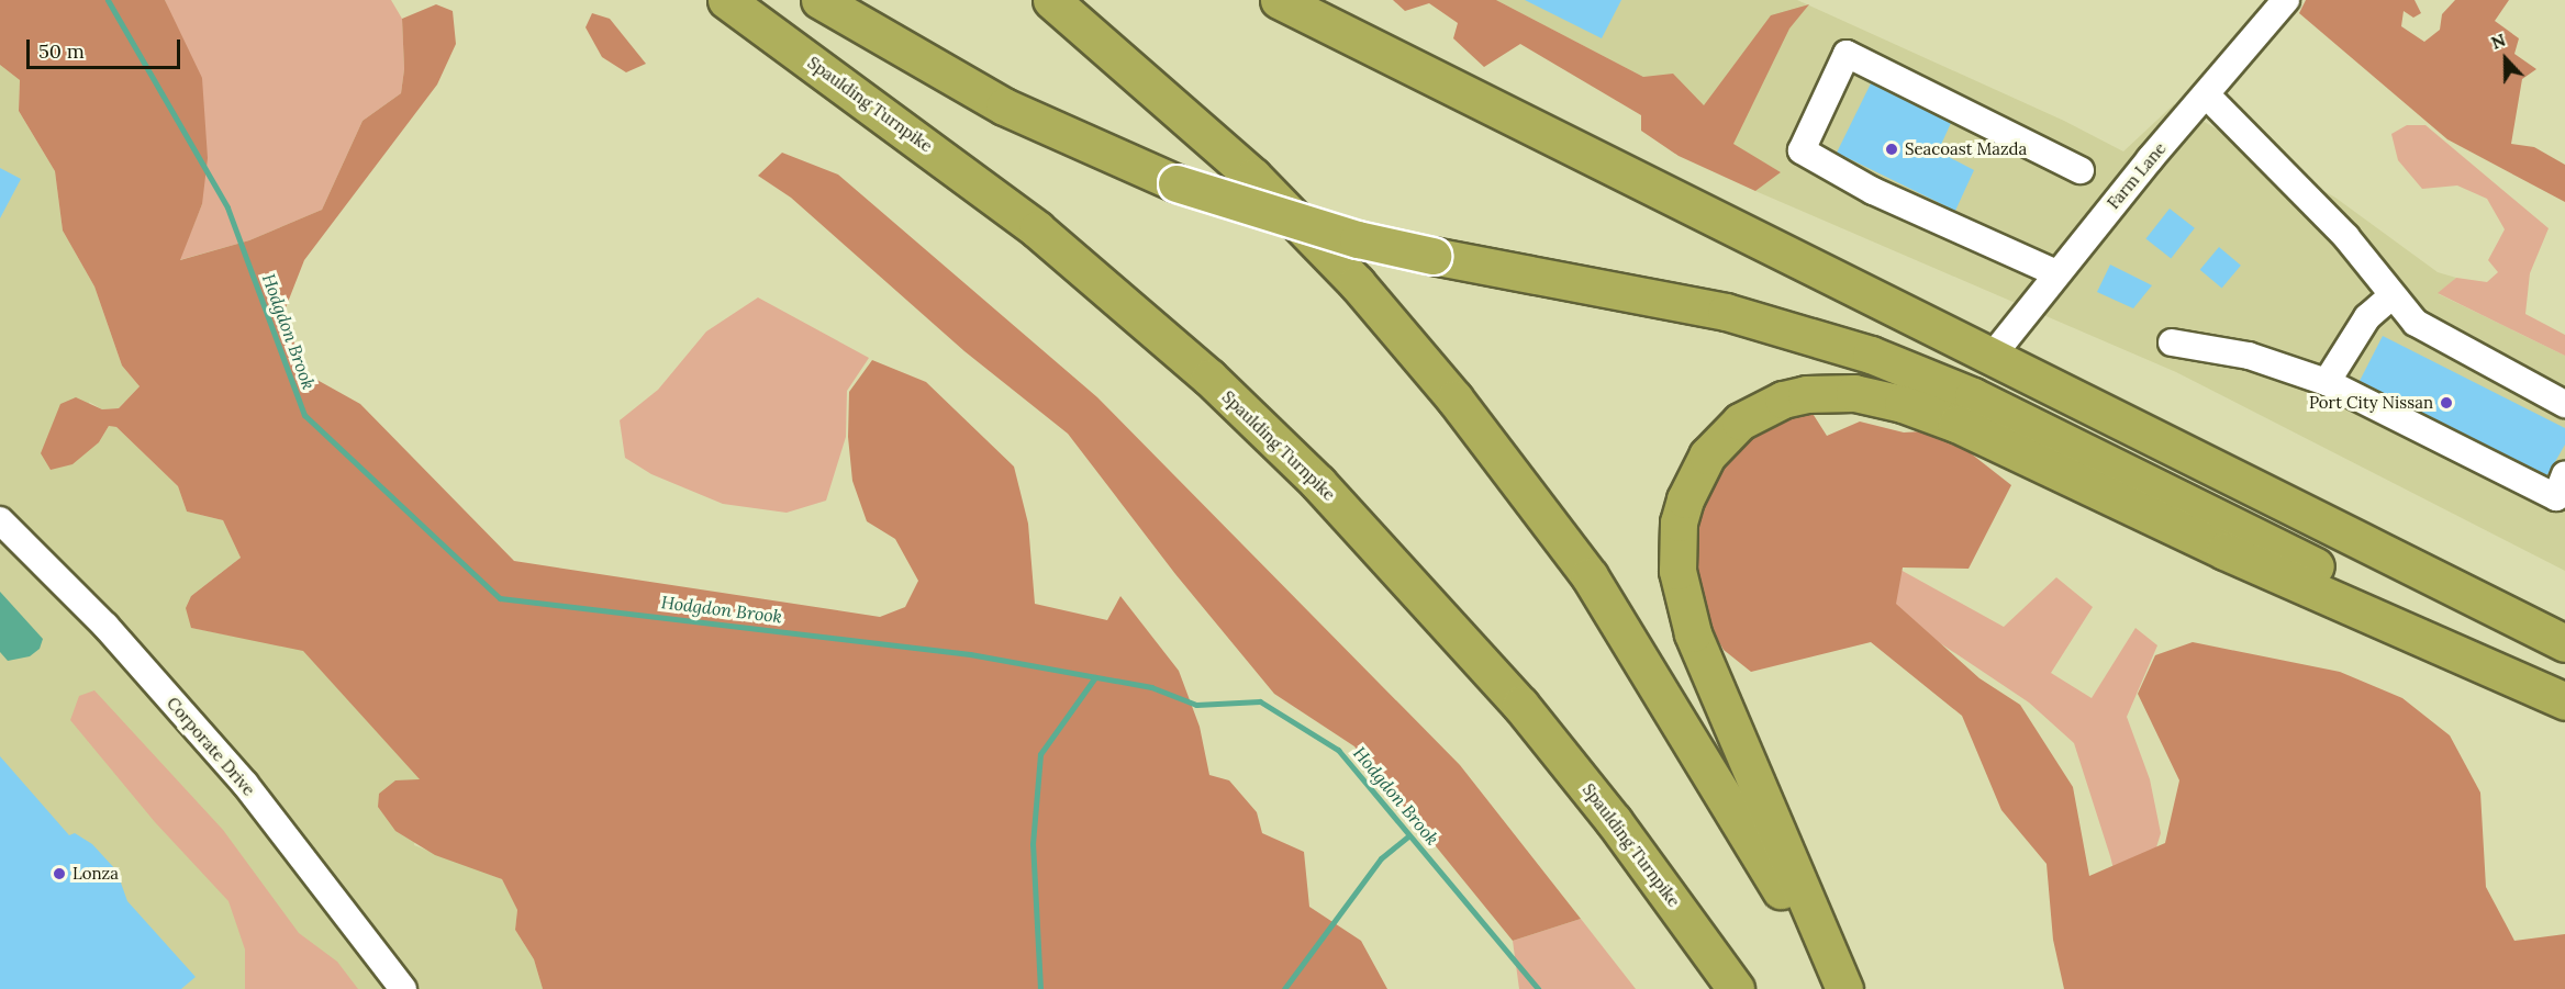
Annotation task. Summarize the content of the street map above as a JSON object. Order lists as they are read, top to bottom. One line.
{"streets":{"highway":["Spaulding Turnpike"],"street":["Farm Lane","Corporate Drive"]},"water":["Hodgdon Brook"],"places":["Seacoast Mazda","Port City Nissan","Lonza"],"scale_bar":"50 m","north":"top"}
